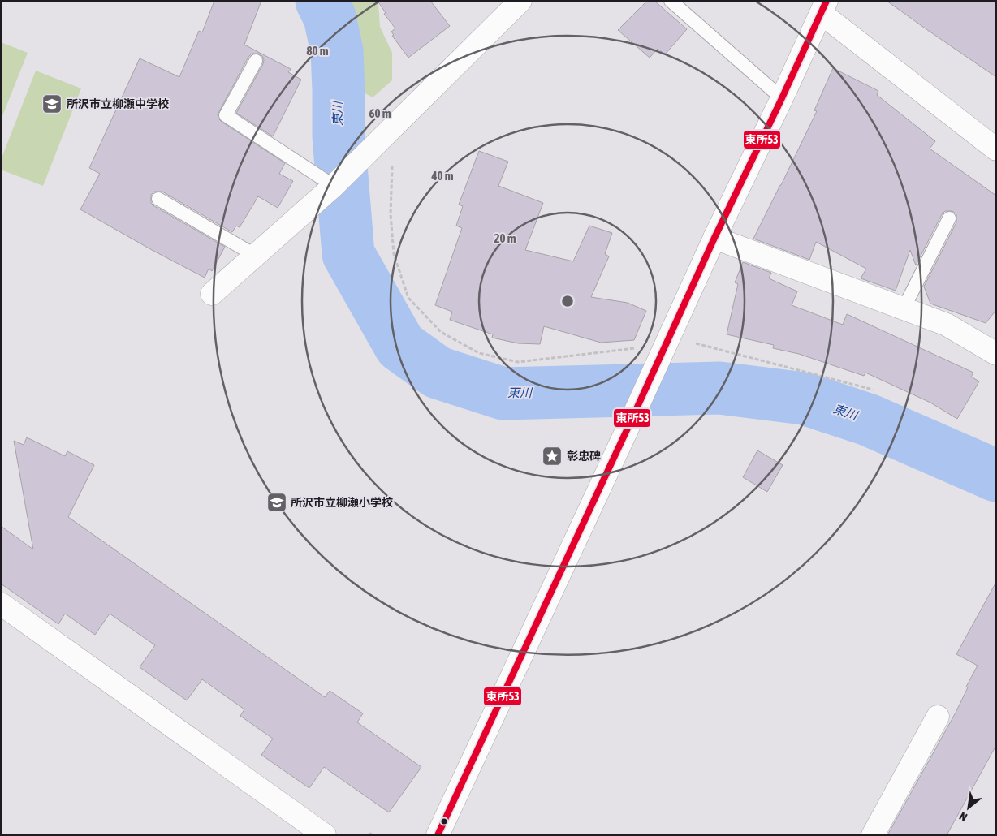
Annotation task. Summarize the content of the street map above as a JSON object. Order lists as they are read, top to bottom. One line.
{"water":["東川"],"places":{"school or university":["所沢市立柳瀬中学校","所沢市立柳瀬小学校"],"place":["彰忠碑"]},"lines":["transit line 東所53"],"north":"bottom left","rings":["80 m","60 m","40 m","20 m"]}
